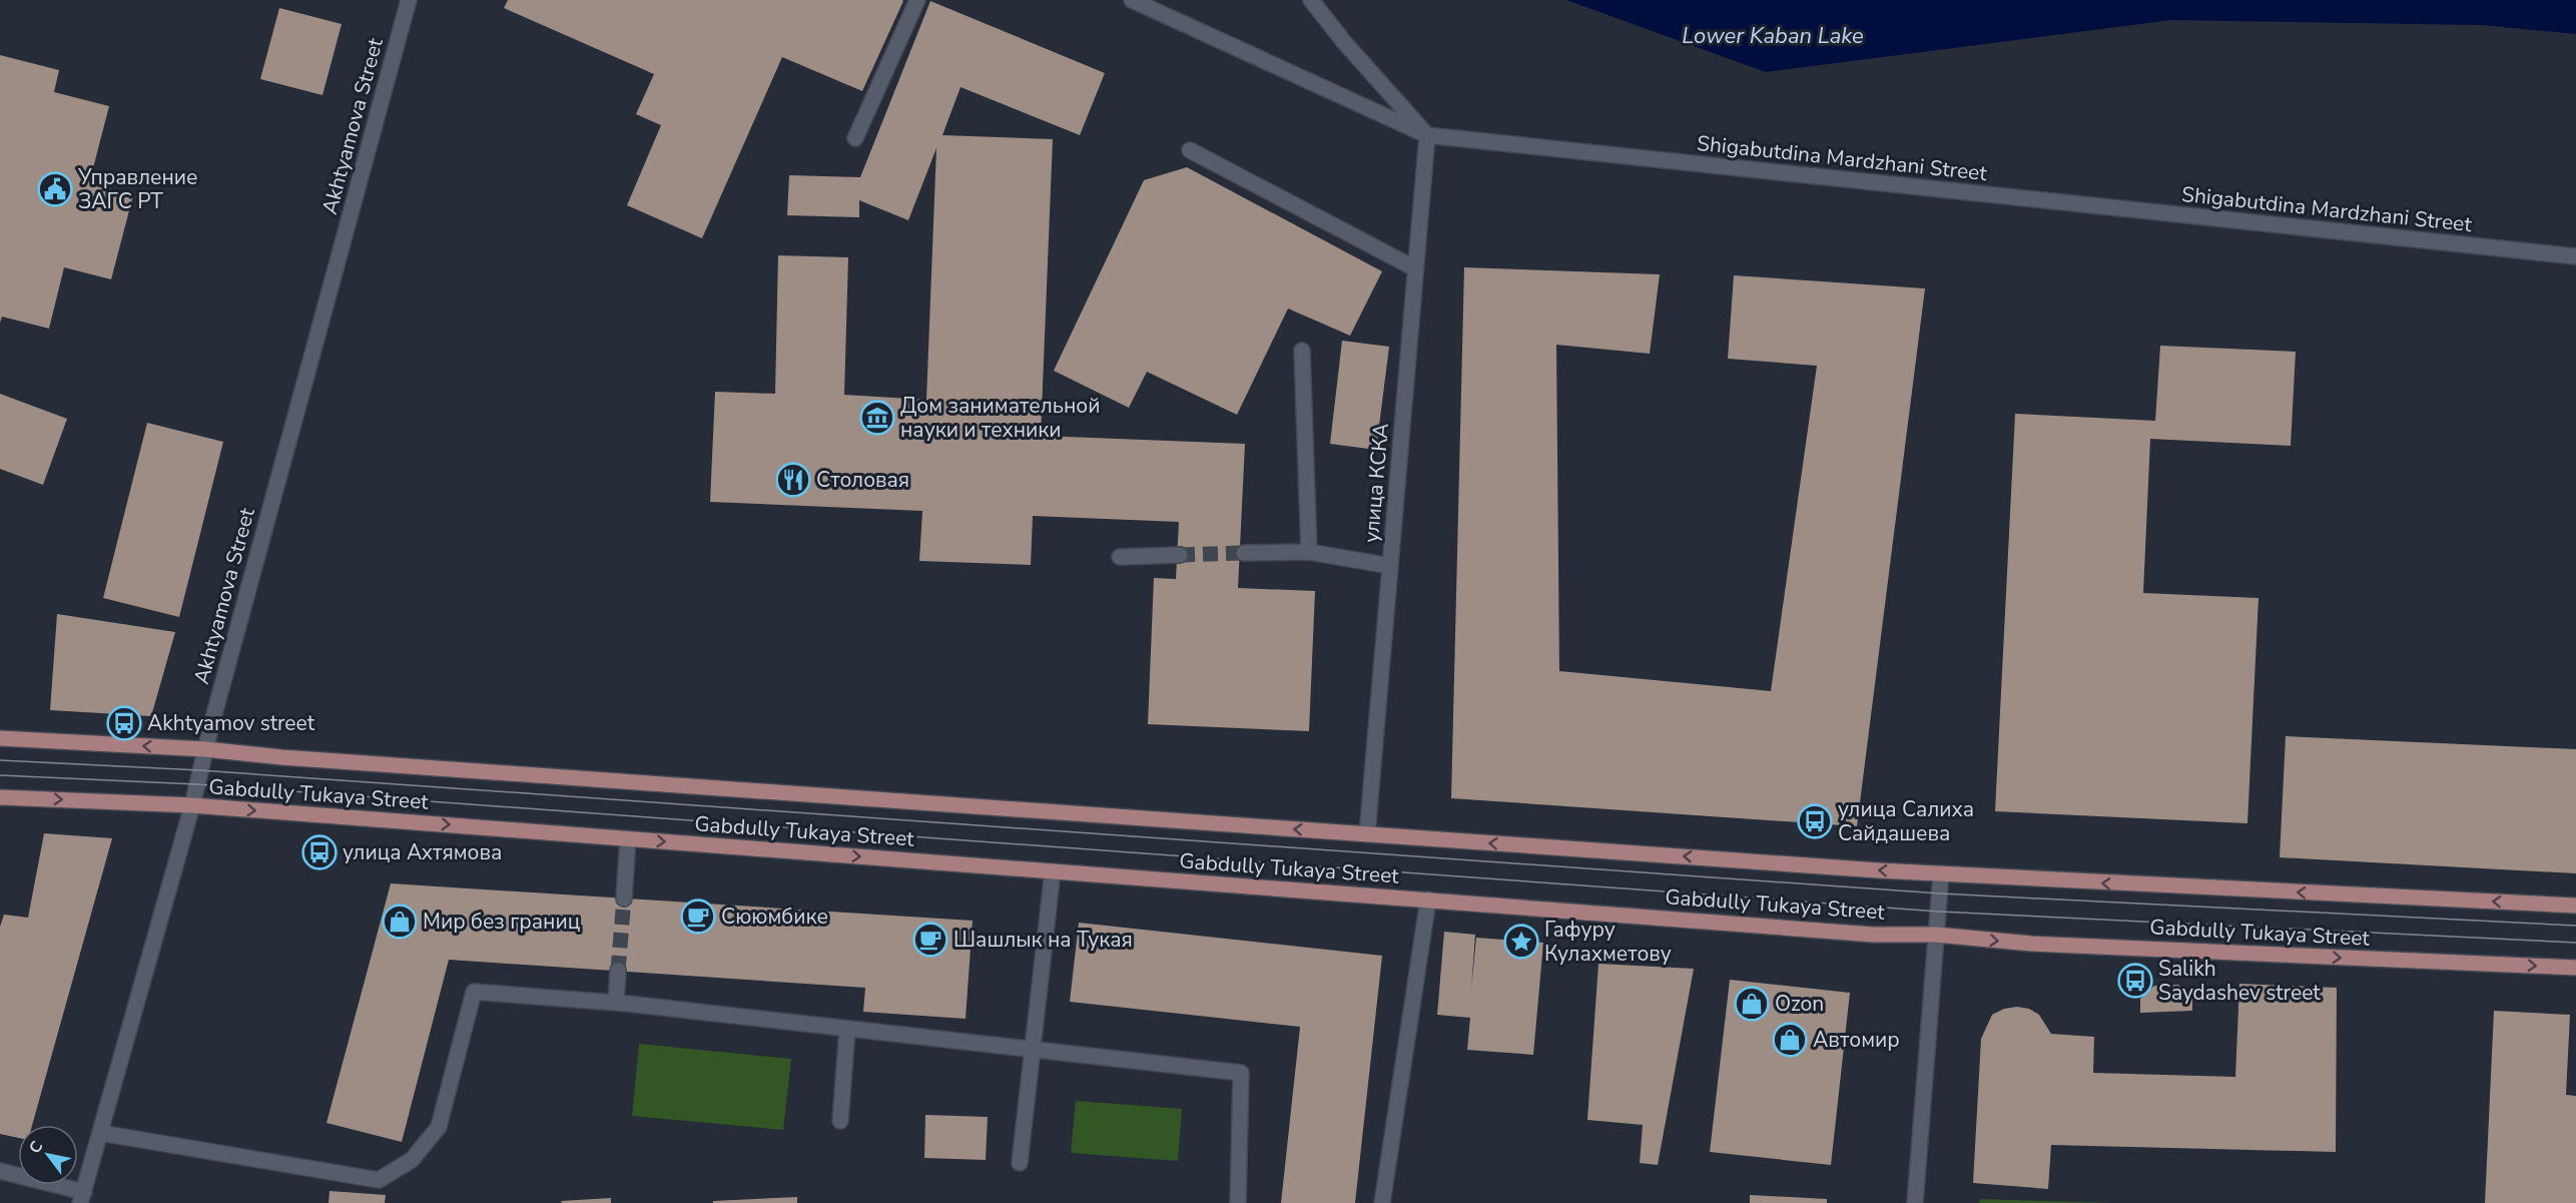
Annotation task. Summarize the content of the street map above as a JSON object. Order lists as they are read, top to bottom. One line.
{"streets":{"main road":["Gabdully Tukaya Street"],"street":["Akhtyamova Street","Shigabutdina Mardzhani Street","улица КСКА"]},"crossings":[["Akhtyamova Street","Gabdully Tukaya Street"],["Shigabutdina Mardzhani Street","улица КСКА"],["улица КСКА","Gabdully Tukaya Street"]],"water":["Lower Kaban Lake"],"places":{"public building":["Управление ЗАГС РТ"],"museum":["Дом занимательной науки и техники"],"restaurant":["Столовая"],"bus stop":["Akhtyamov street","улица Салиха Сайдашева","улица Ахтямова","Salikh Saydashev street"],"cafe":["Сююмбике","Шашлык на Тукая"],"shop":["Мир без границ","Ozon","Автомир"],"place":["Гафуру Кулахметову"]},"north":"top left"}
